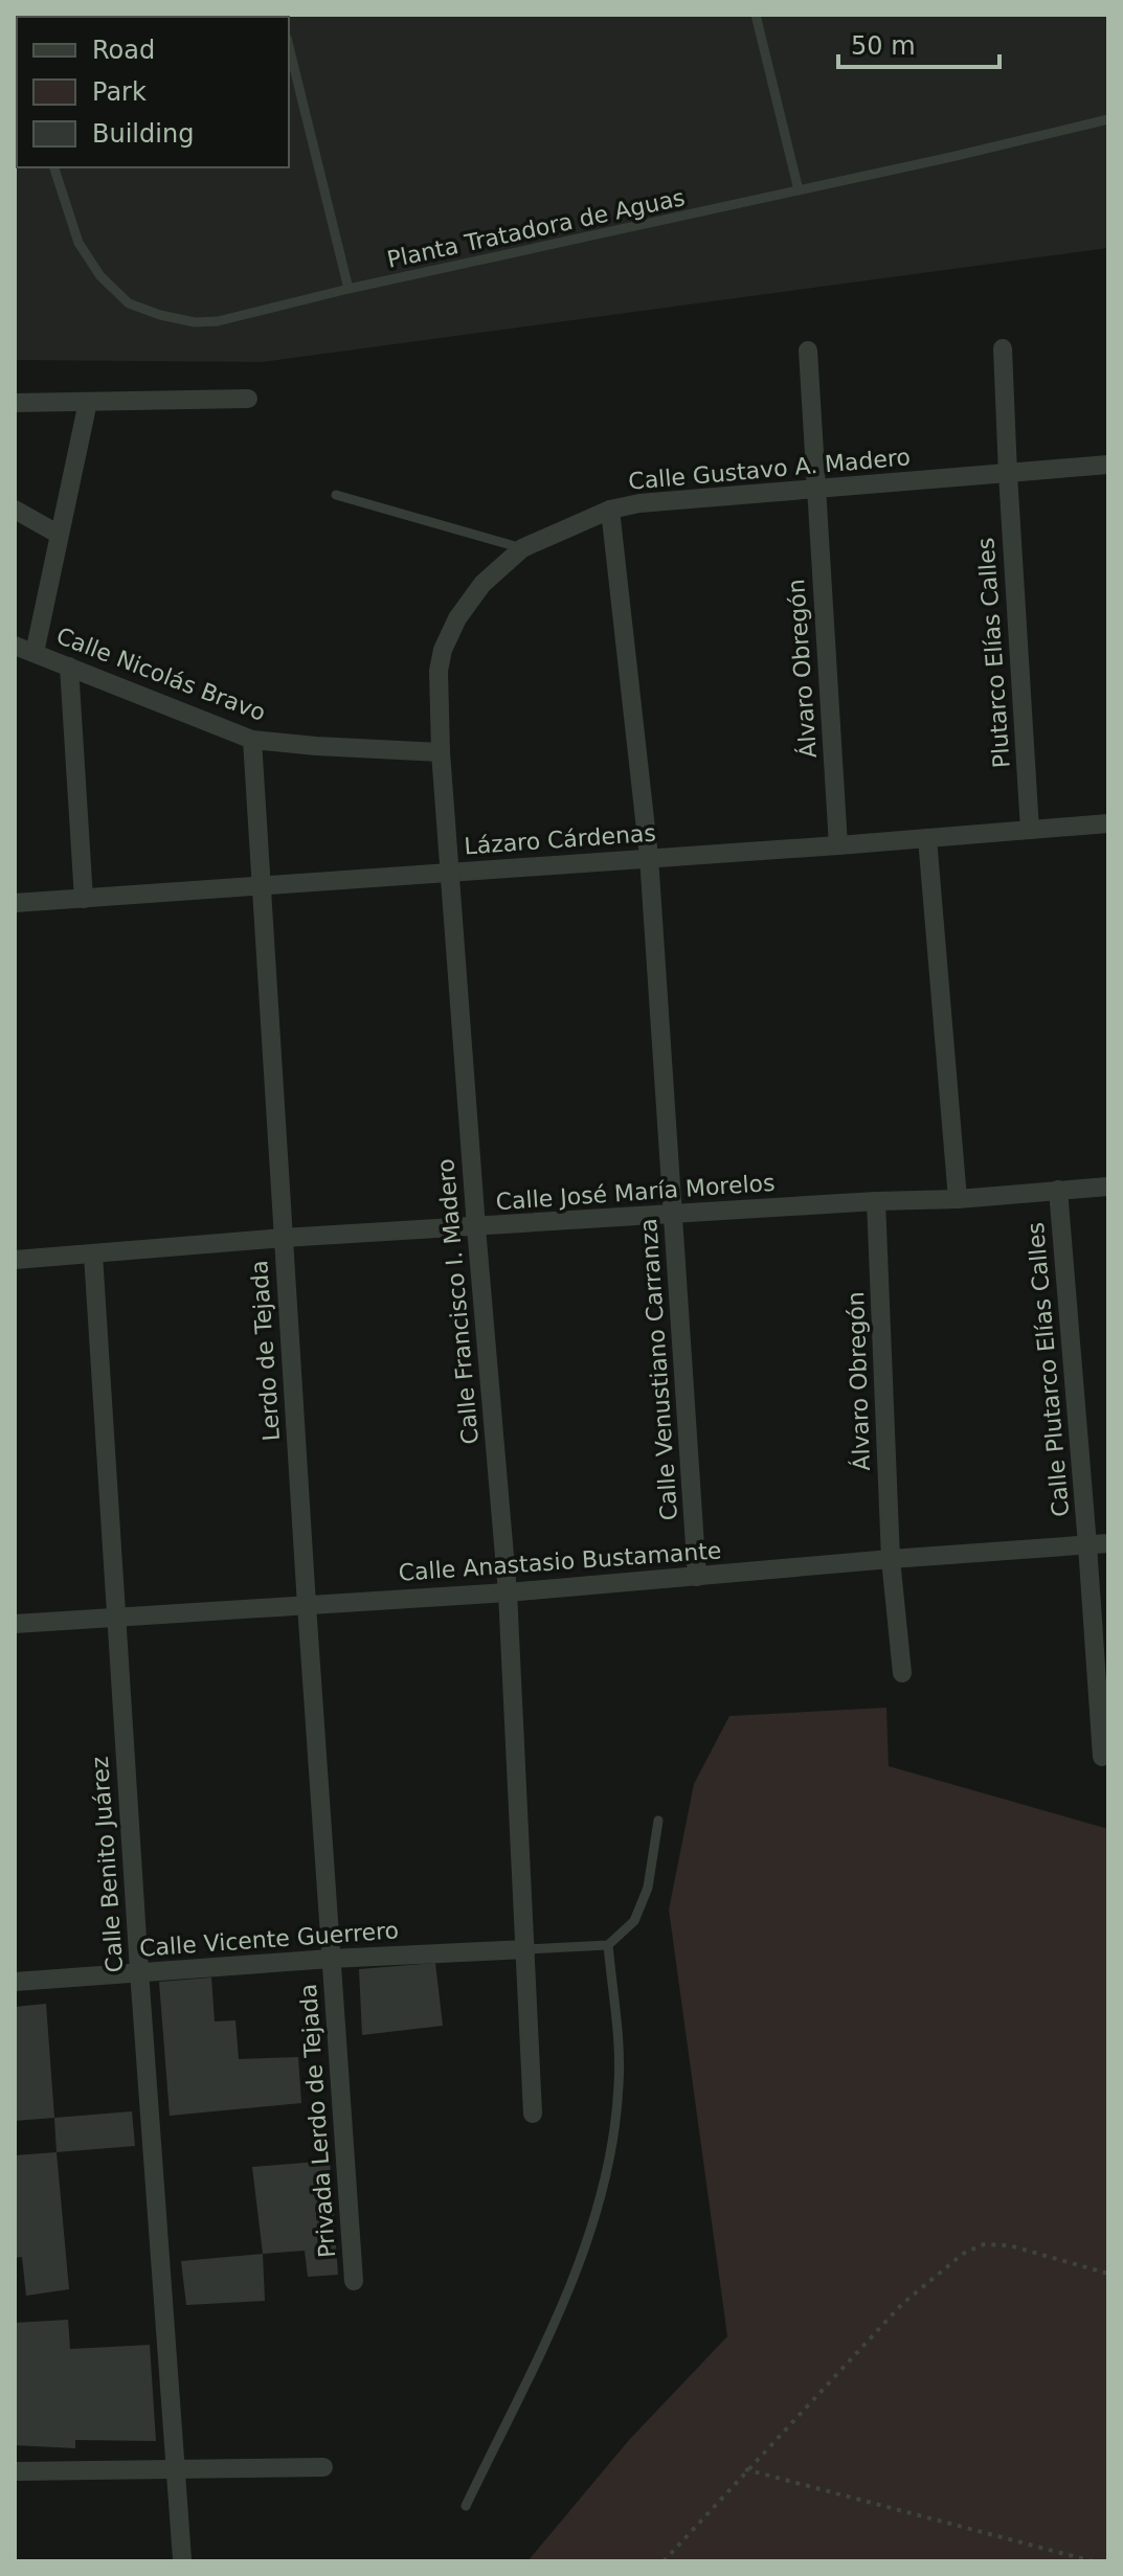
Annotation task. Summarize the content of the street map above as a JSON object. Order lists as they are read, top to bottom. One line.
{"streets":{"street":["Calle Gustavo A. Madero","Plutarco Elías Calles","Álvaro Obregón","Calle Nicolás Bravo","Lázaro Cárdenas","Calle José María Morelos","Calle Francisco I. Madero","Lerdo de Tejada","Calle Venustiano Carranza","Calle Plutarco Elías Calles","Calle Anastasio Bustamante","Calle Benito Juárez","Calle Vicente Guerrero","Privada Lerdo de Tejada"],"lane":["Planta Tratadora de Aguas"]},"crossings":[["Calle Gustavo A. Madero","Plutarco Elías Calles"],["Calle Gustavo A. Madero","Álvaro Obregón"],["Calle Gustavo A. Madero","Calle Francisco I. Madero"],["Calle Gustavo A. Madero","Calle Venustiano Carranza"],["Plutarco Elías Calles","Lázaro Cárdenas"],["Álvaro Obregón","Lázaro Cárdenas"],["Álvaro Obregón","Calle José María Morelos"],["Álvaro Obregón","Calle Anastasio Bustamante"],["Calle Nicolás Bravo","Calle Francisco I. Madero"],["Calle Nicolás Bravo","Lerdo de Tejada"],["Lázaro Cárdenas","Calle Francisco I. Madero"],["Lázaro Cárdenas","Lerdo de Tejada"],["Lázaro Cárdenas","Calle Venustiano Carranza"],["Calle José María Morelos","Calle Francisco I. Madero"],["Calle José María Morelos","Lerdo de Tejada"],["Calle José María Morelos","Calle Venustiano Carranza"],["Calle José María Morelos","Calle Plutarco Elías Calles"],["Calle José María Morelos","Calle Benito Juárez"],["Calle Francisco I. Madero","Calle Anastasio Bustamante"],["Calle Francisco I. Madero","Calle Vicente Guerrero"],["Lerdo de Tejada","Calle Anastasio Bustamante"],["Lerdo de Tejada","Calle Vicente Guerrero"],["Lerdo de Tejada","Privada Lerdo de Tejada"],["Calle Venustiano Carranza","Calle Anastasio Bustamante"],["Calle Plutarco Elías Calles","Calle Anastasio Bustamante"],["Calle Anastasio Bustamante","Calle Benito Juárez"],["Calle Benito Juárez","Calle Vicente Guerrero"],["Calle Vicente Guerrero","Privada Lerdo de Tejada"]],"legend":["Road","Park","Building"],"scale_bar":"50 m"}
